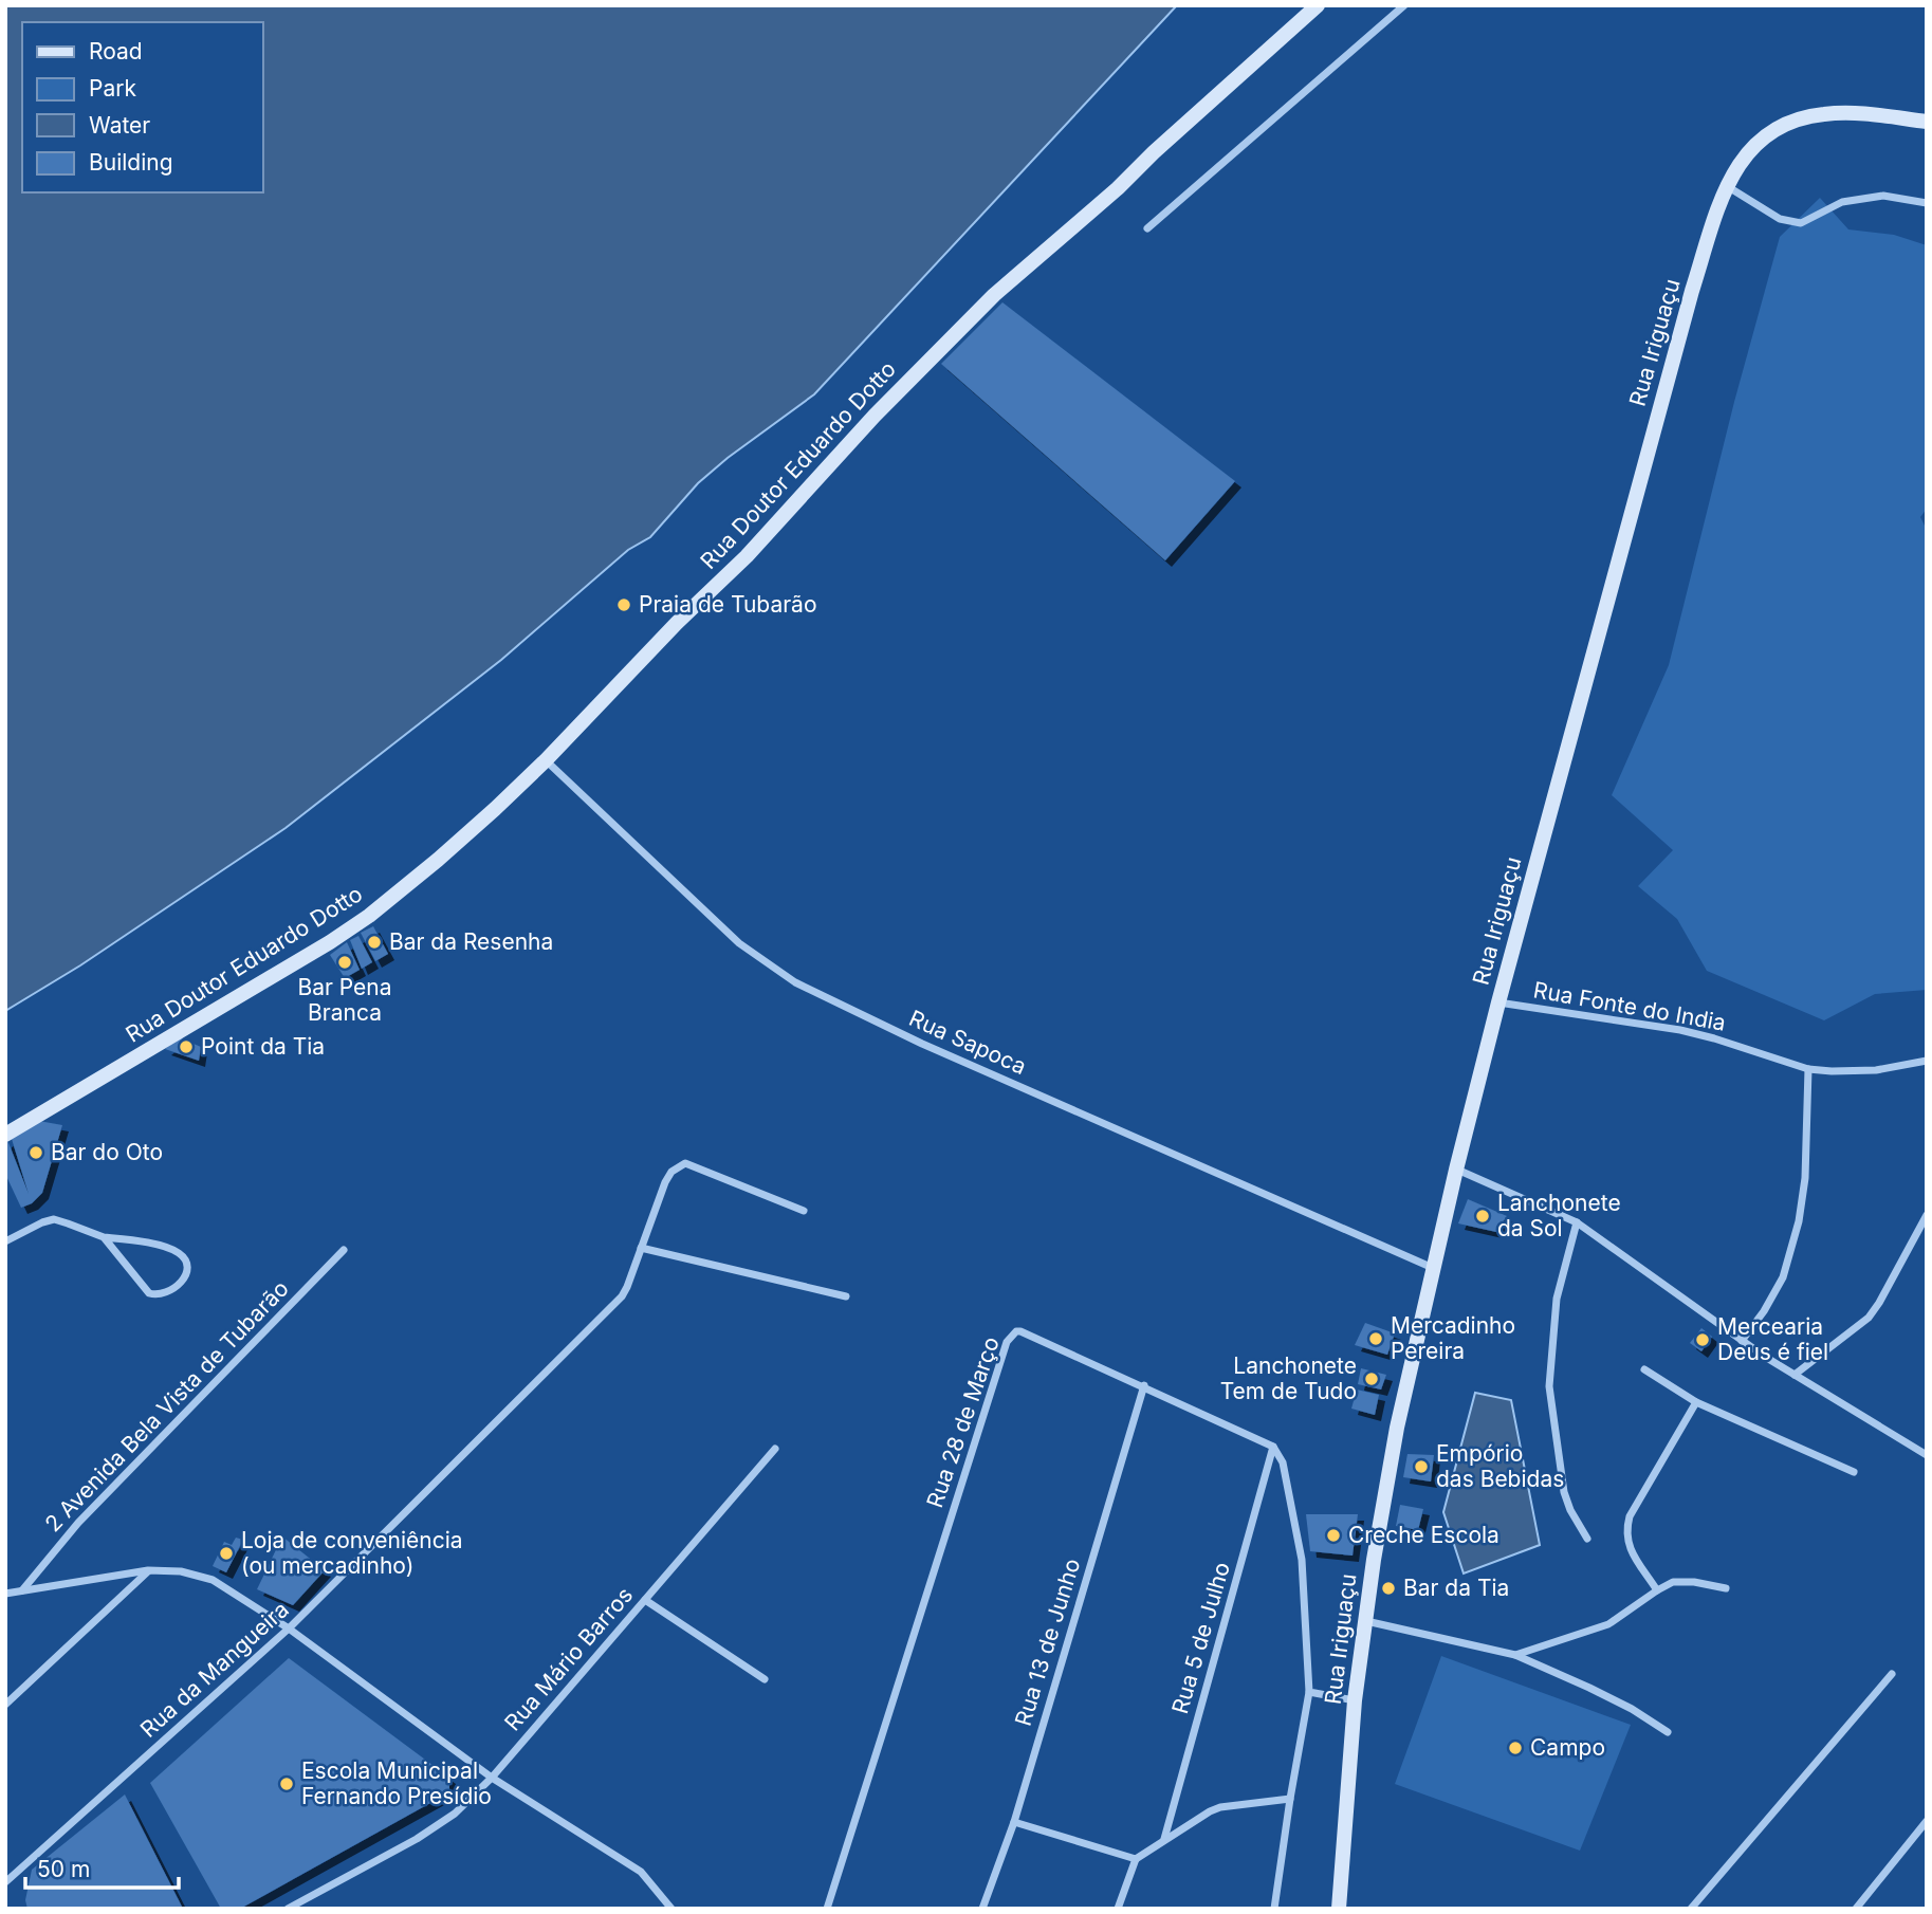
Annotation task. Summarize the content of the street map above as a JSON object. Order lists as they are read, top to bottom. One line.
{"streets":{"main road":["Rua Iriguaçu","Rua Doutor Eduardo Dotto"],"street":["Rua Fonte do India","Rua Sapoca","2 Avenida Bela Vista de Tubarão","Rua 28 de Março","Rua 5 de Julho","Rua 13 de Junho","Rua Mário Barros","Rua da Mangueira"]},"crossings":[["Rua Iriguaçu","Rua Fonte do India"],["Rua Iriguaçu","Rua Sapoca"],["Rua Doutor Eduardo Dotto","Rua Sapoca"],["Rua 28 de Março","Rua 5 de Julho"],["Rua 28 de Março","Rua 13 de Junho"]],"places":["Praia de Tubarão","Bar da Resenha","Bar Pena Branca","Point da Tia","Bar do Oto","Lanchonete da Sol","Mercadinho Pereira","Mercearia Deus é fiel","Lanchonete Tem de Tudo","Empório das Bebidas","Creche Escola","Loja de conveniência (ou mercadinho)","Bar da Tia","Campo","Escola Municipal Fernando Presídio"],"legend":["Road","Park","Water","Building"],"scale_bar":"50 m"}
